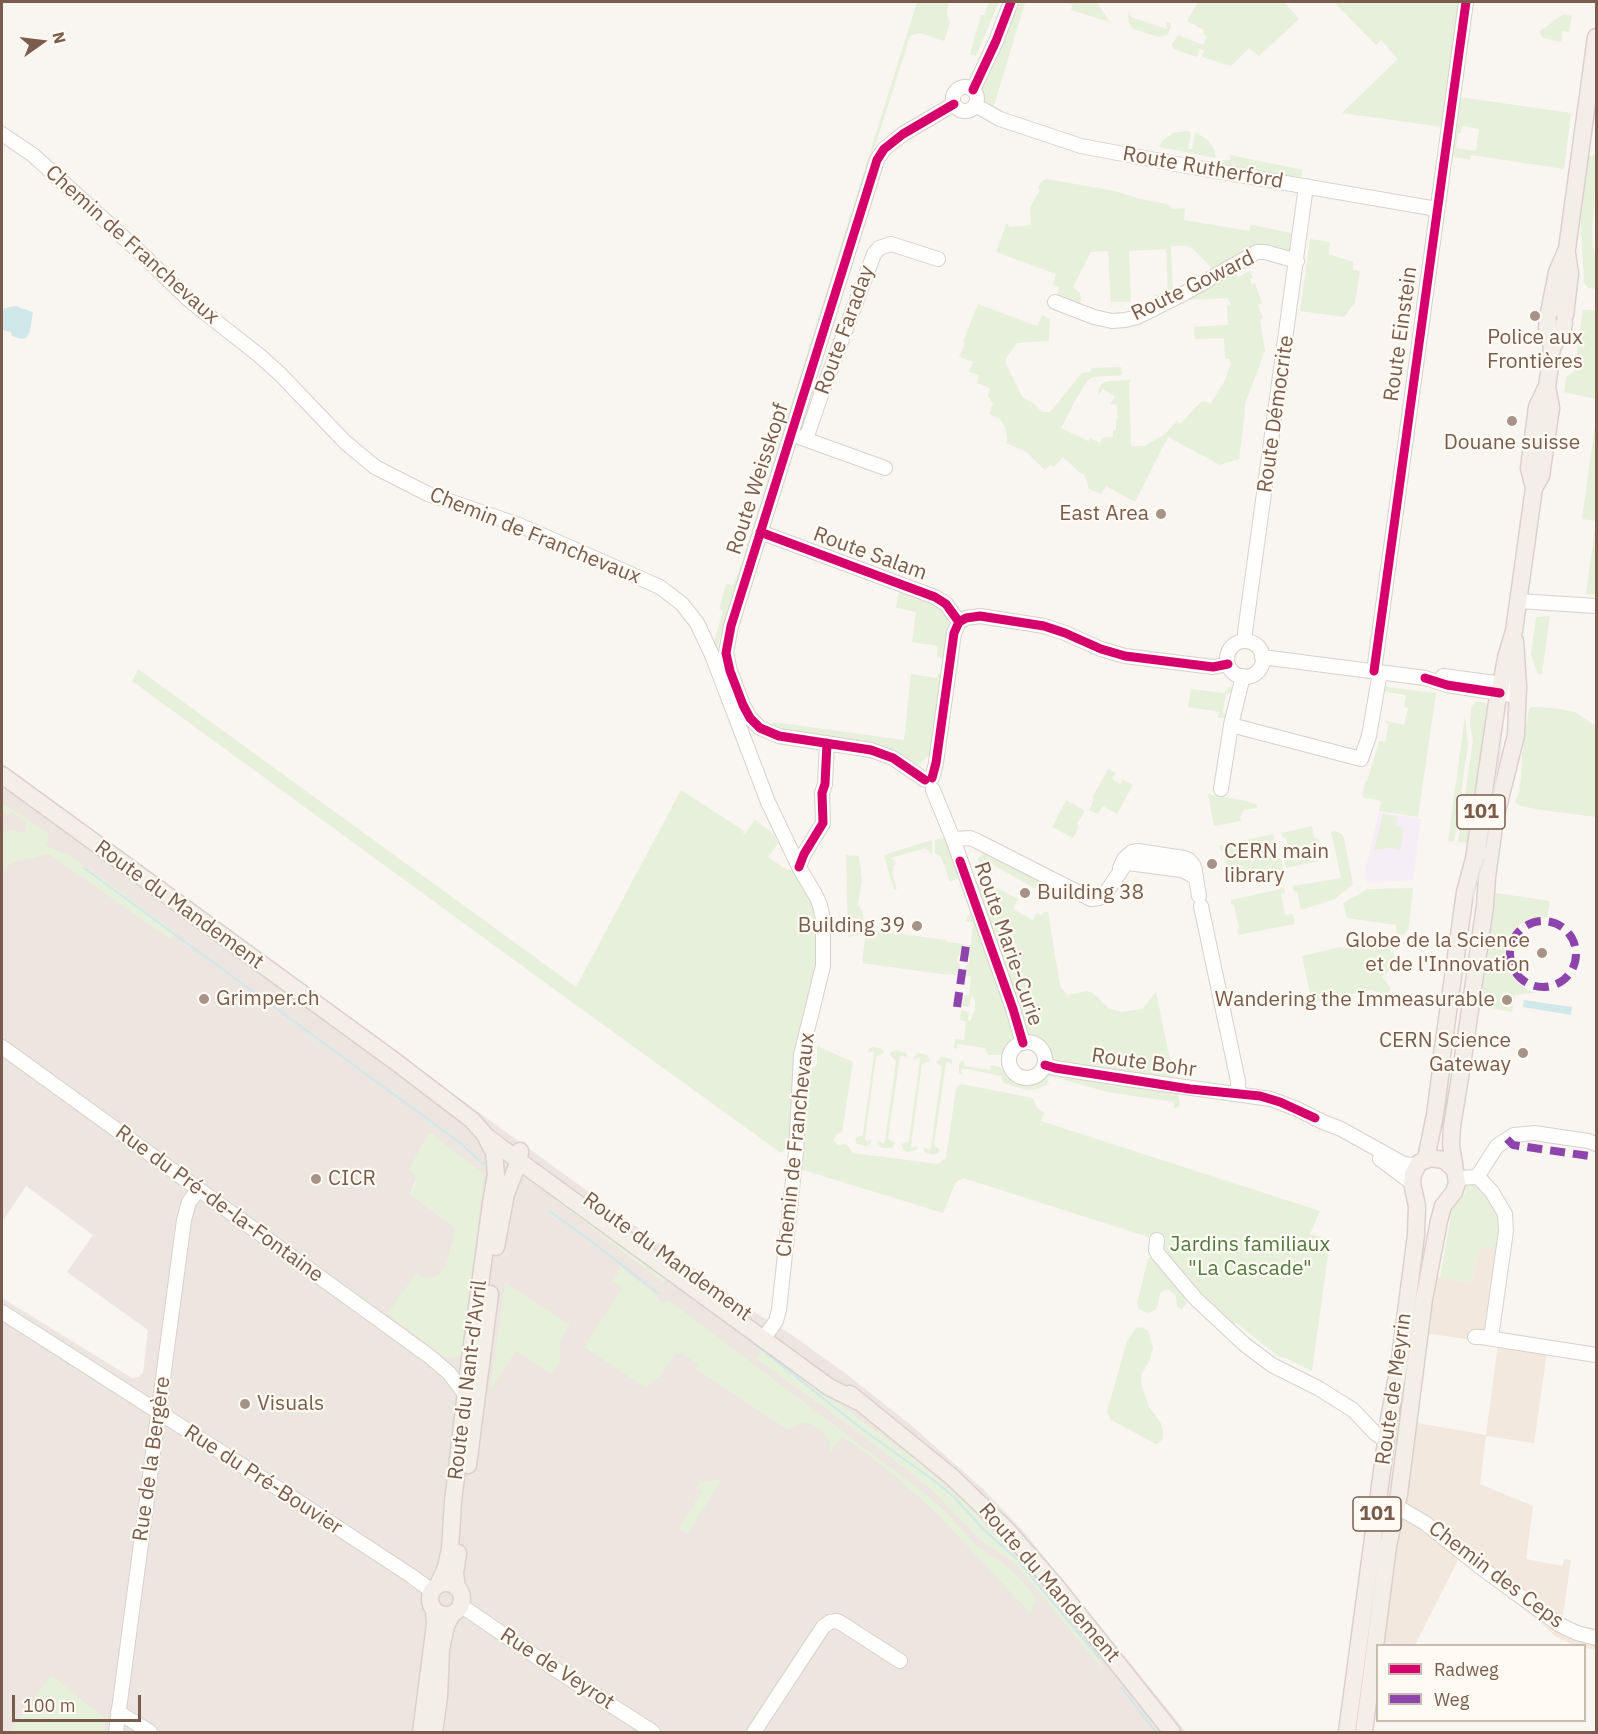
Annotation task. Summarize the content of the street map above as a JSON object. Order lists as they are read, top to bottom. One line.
{"streets":{"main road":["101","Route du Mandement","Route du Nant-d'Avril","Route de Meyrin"],"street":["Route Rutherford","Chemin de Franchevaux","Route Goward","Route Faraday","Route Einstein","Route Démocrite","Route Weisskopf","Route Salam","Route Marie-Curie","Route Bohr","Rue du Pré-de-la-Fontaine","Rue de la Bergère","Rue du Pré-Bouvier","Chemin des Ceps","Rue de Veyrot"]},"crossings":[["Route Rutherford","Route Einstein"],["Route Rutherford","Route Démocrite"],["Route Rutherford","Route Weisskopf"],["Chemin de Franchevaux","Route du Mandement"],["Route Goward","Route Démocrite"],["Route Weisskopf","Route Salam"],["Route Weisskopf","Route Marie-Curie"],["Route du Mandement","Route du Nant-d'Avril"],["Route Marie-Curie","Route Bohr"],["Rue du Pré-de-la-Fontaine","Route du Nant-d'Avril"],["Rue du Pré-de-la-Fontaine","Rue de la Bergère"],["Route du Nant-d'Avril","Rue du Pré-Bouvier"],["Route du Nant-d'Avril","Rue de Veyrot"],["Route de Meyrin","Chemin des Ceps"],["Rue de la Bergère","Rue du Pré-Bouvier"],["Rue du Pré-Bouvier","Rue de Veyrot"]],"parks":["Jardins familiaux \"La Cascade\""],"places":["Police aux Frontières","Douane suisse","East Area","CERN main library","Building 38","Building 39","Globe de la Science et de l'Innovation","Grimper.ch","Wandering the Immeasurable","CERN Science Gateway","CICR","Visuals"],"legend":["Radweg","Weg"],"scale_bar":"100 m","north":"right"}
